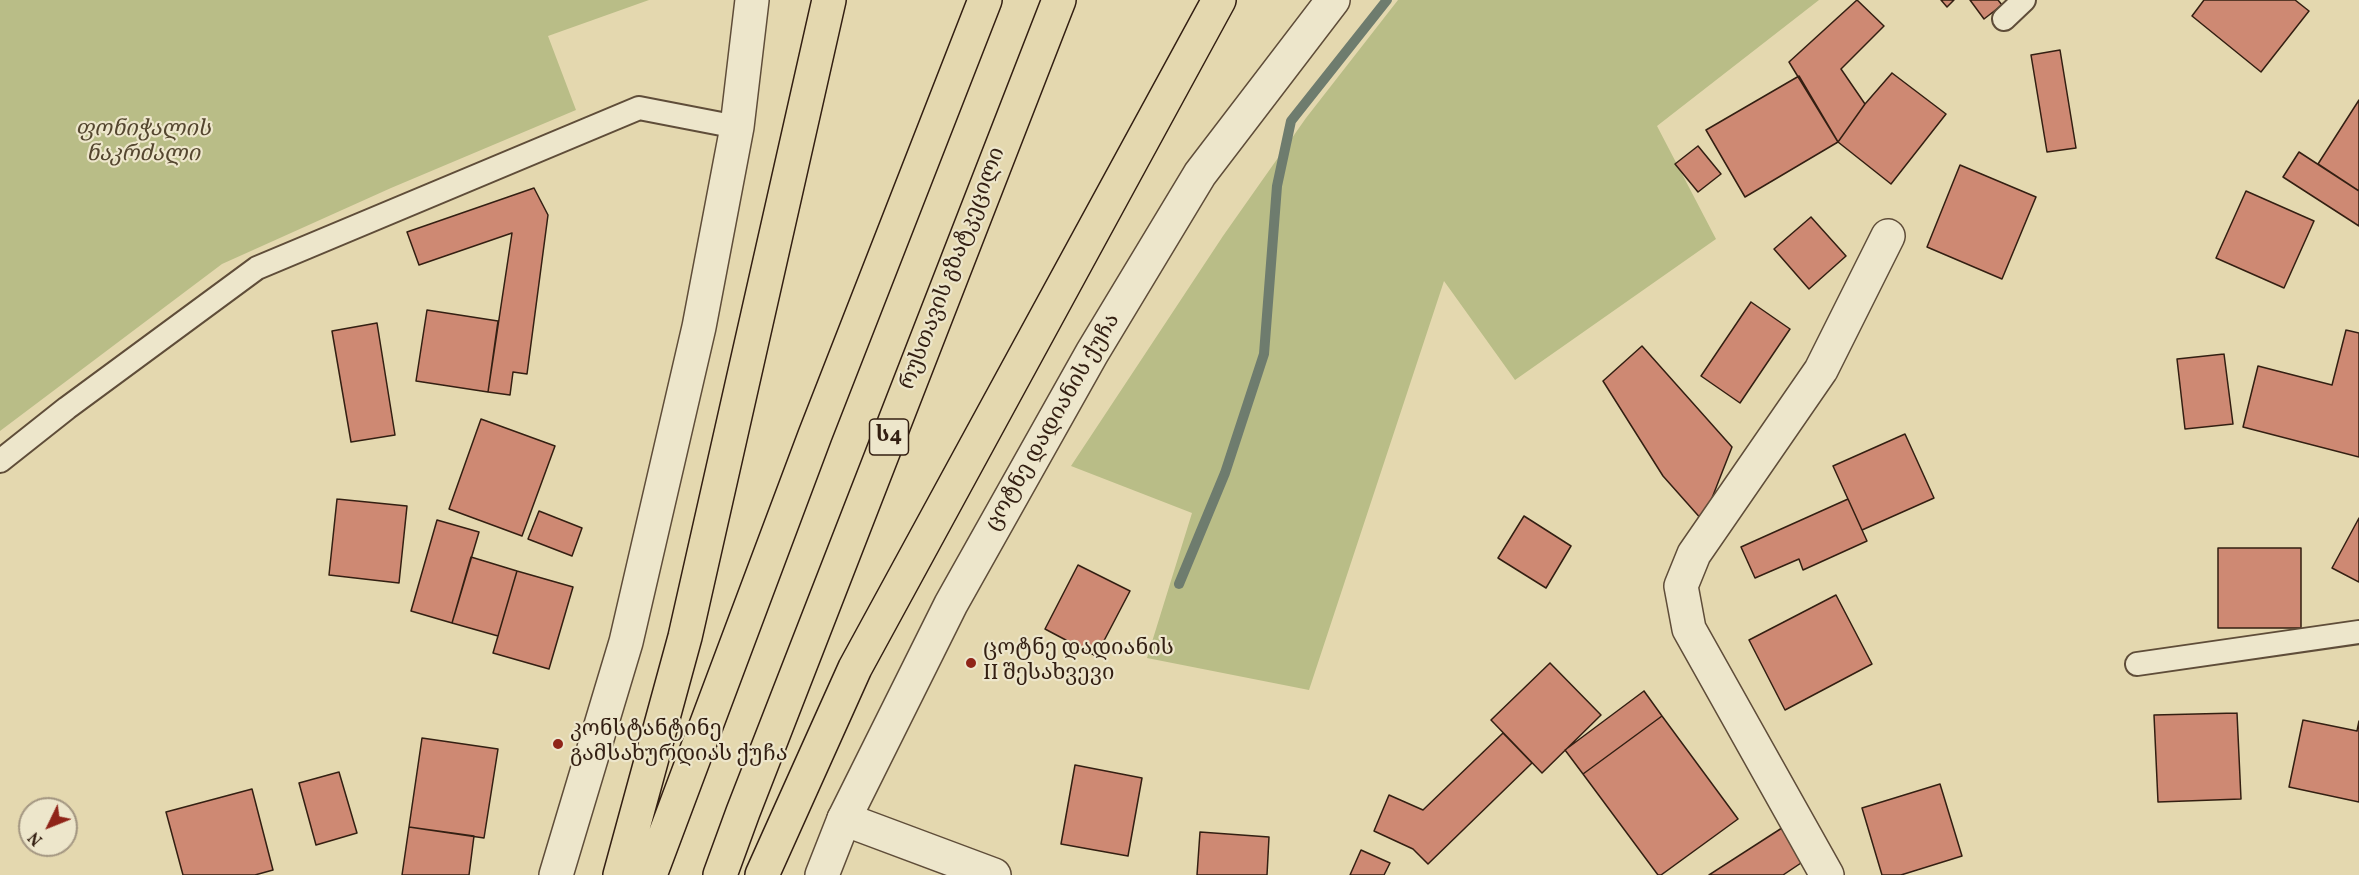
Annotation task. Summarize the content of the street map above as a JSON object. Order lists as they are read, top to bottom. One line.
{"streets":{"highway":["რუსთავის გზატკეცილი","ს4"],"street":["ცოტნე დადიანის ქუჩა"]},"parks":["ფონიჭალის ნაკრძალი"],"places":["ცოტნე დადიანის II შესახვევი","კონსტანტინე გამსახურდიას ქუჩა"],"north":"bottom left"}
